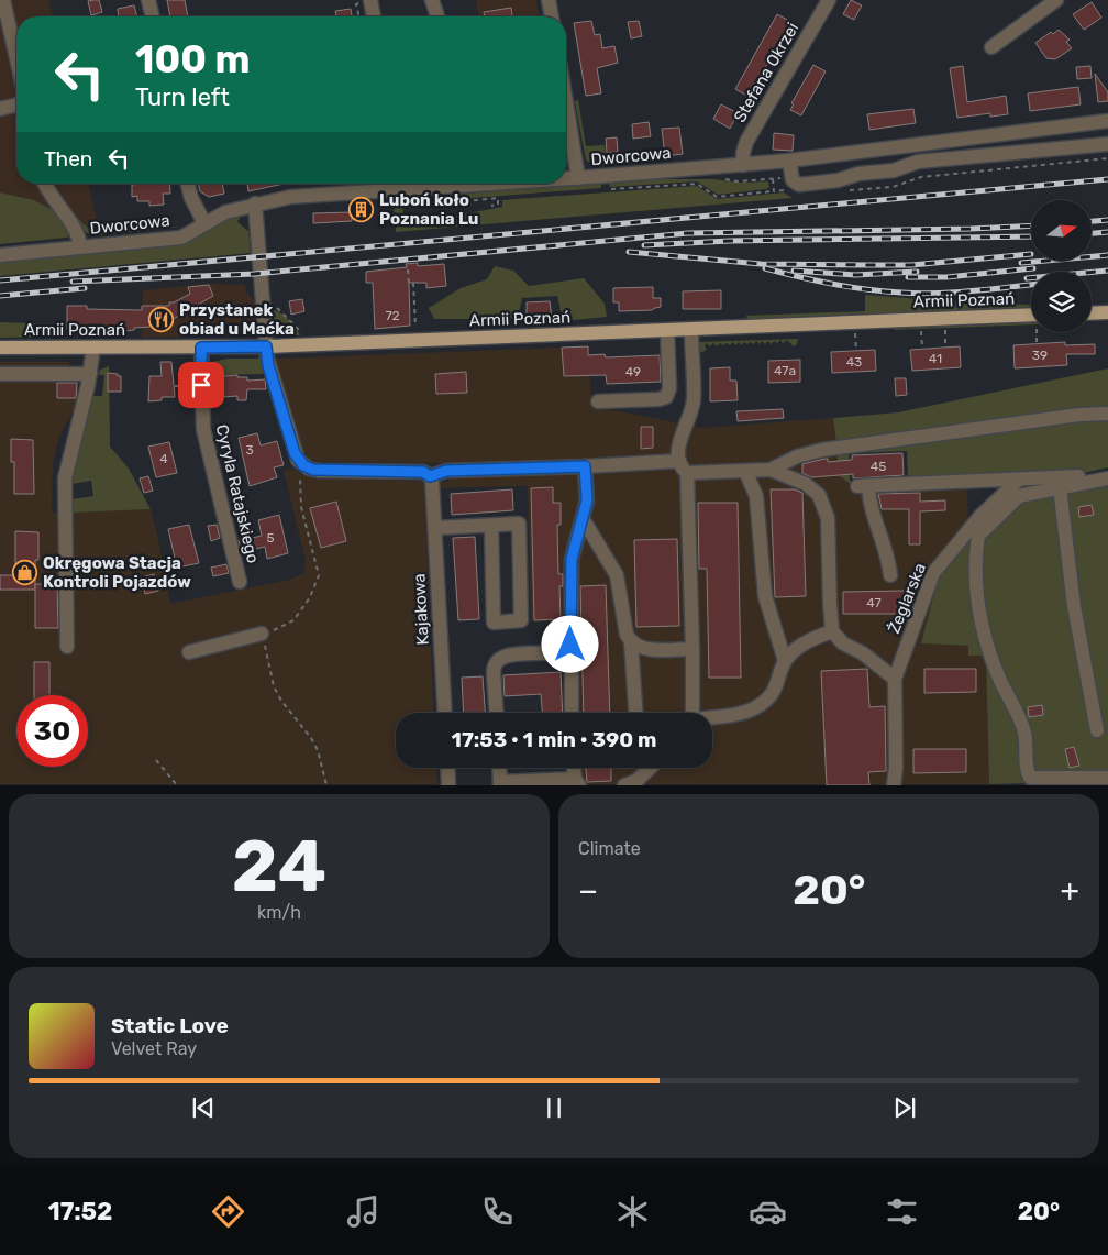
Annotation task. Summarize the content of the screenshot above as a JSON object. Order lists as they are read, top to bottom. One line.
{"streets":{"main road":["Armii Poznań"],"street":["Stefana Okrzei","Dworcowa","Cyryla Ratajskiego","Żeglarska","Kajakowa"]},"crossings":[["Stefana Okrzei","Dworcowa"],["Armii Poznań","Cyryla Ratajskiego"]],"places":{"building":["Luboń koło Poznania Lu"],"restaurant":["Przystanek obiad u Maćka"],"shop":["Okręgowa Stacja Kontroli Pojazdów"]},"house_numbers":["72","39","41","43","47a","49","3","4","45","5","47"],"north":"right","page":{"turn":["100 m","Turn left"],"then":"Then","limit":"30","trip":"17:53 · 1 min · 390 m","tile":[["24","km/h"],"Climate"],"heat":["−","20°","+"],"song":["Static Love","Velvet Ray"],"tabs":["17:52","20°"]}}
